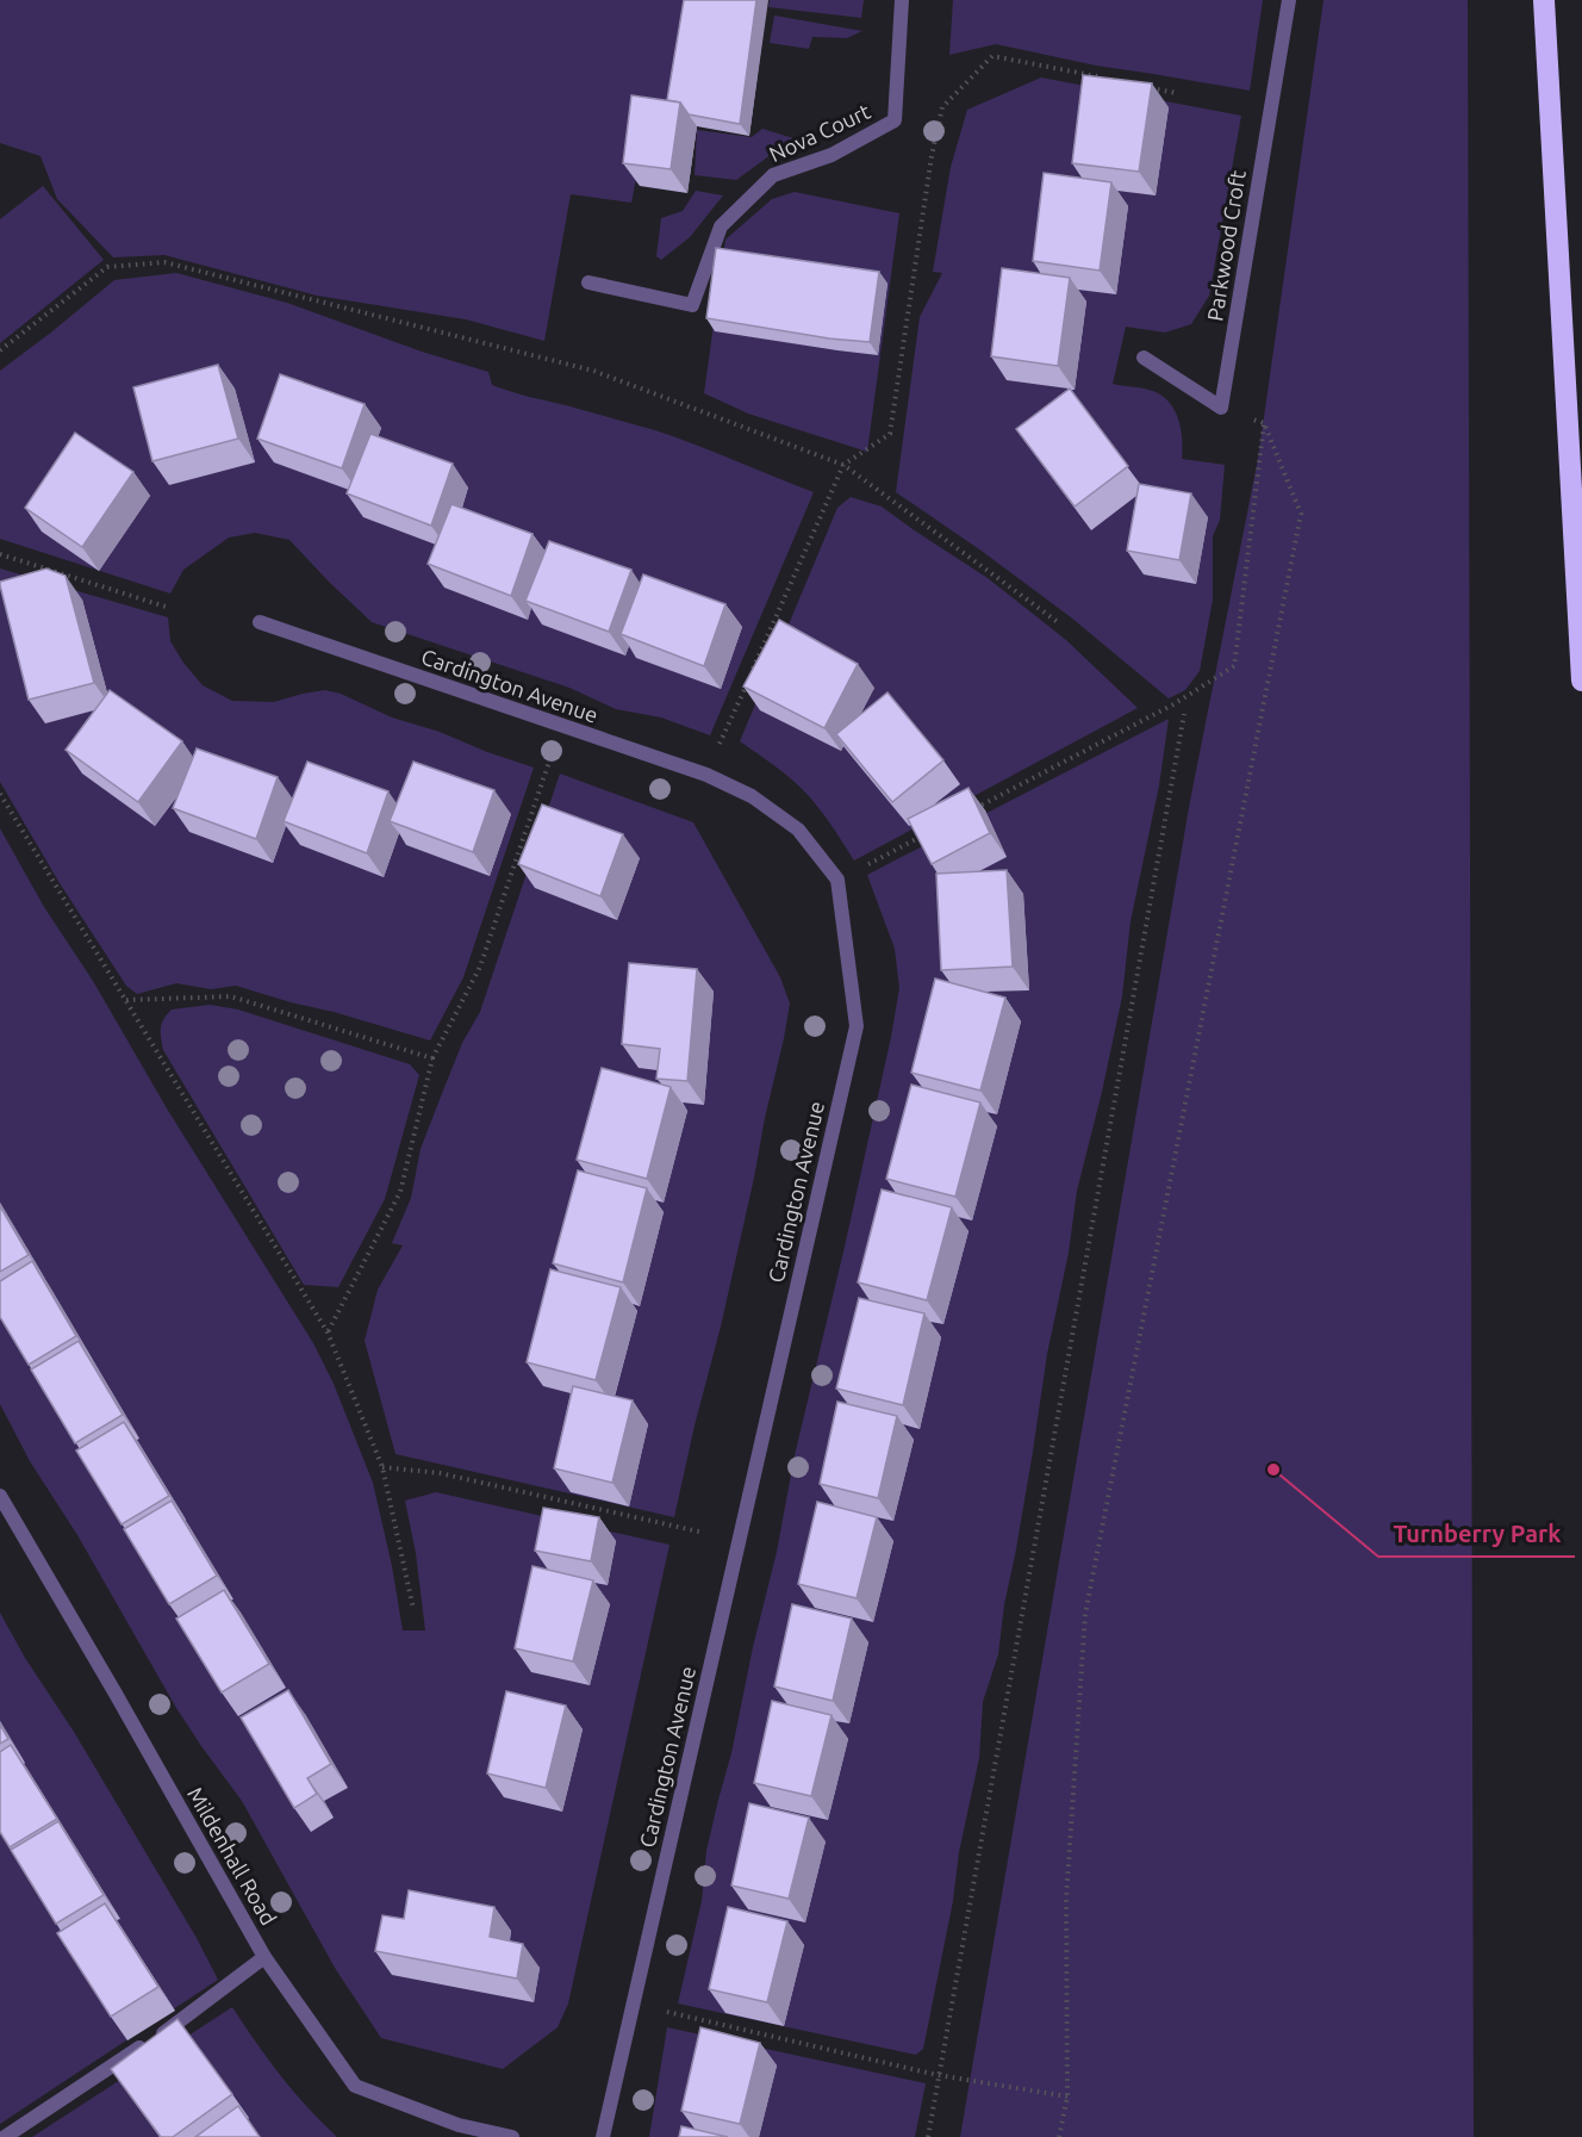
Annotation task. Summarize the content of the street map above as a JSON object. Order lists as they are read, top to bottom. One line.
{"streets":{"street":["Nova Court","Parkwood Croft","Cardington Avenue","Mildenhall Road"]},"places":["Turnberry Park"]}
